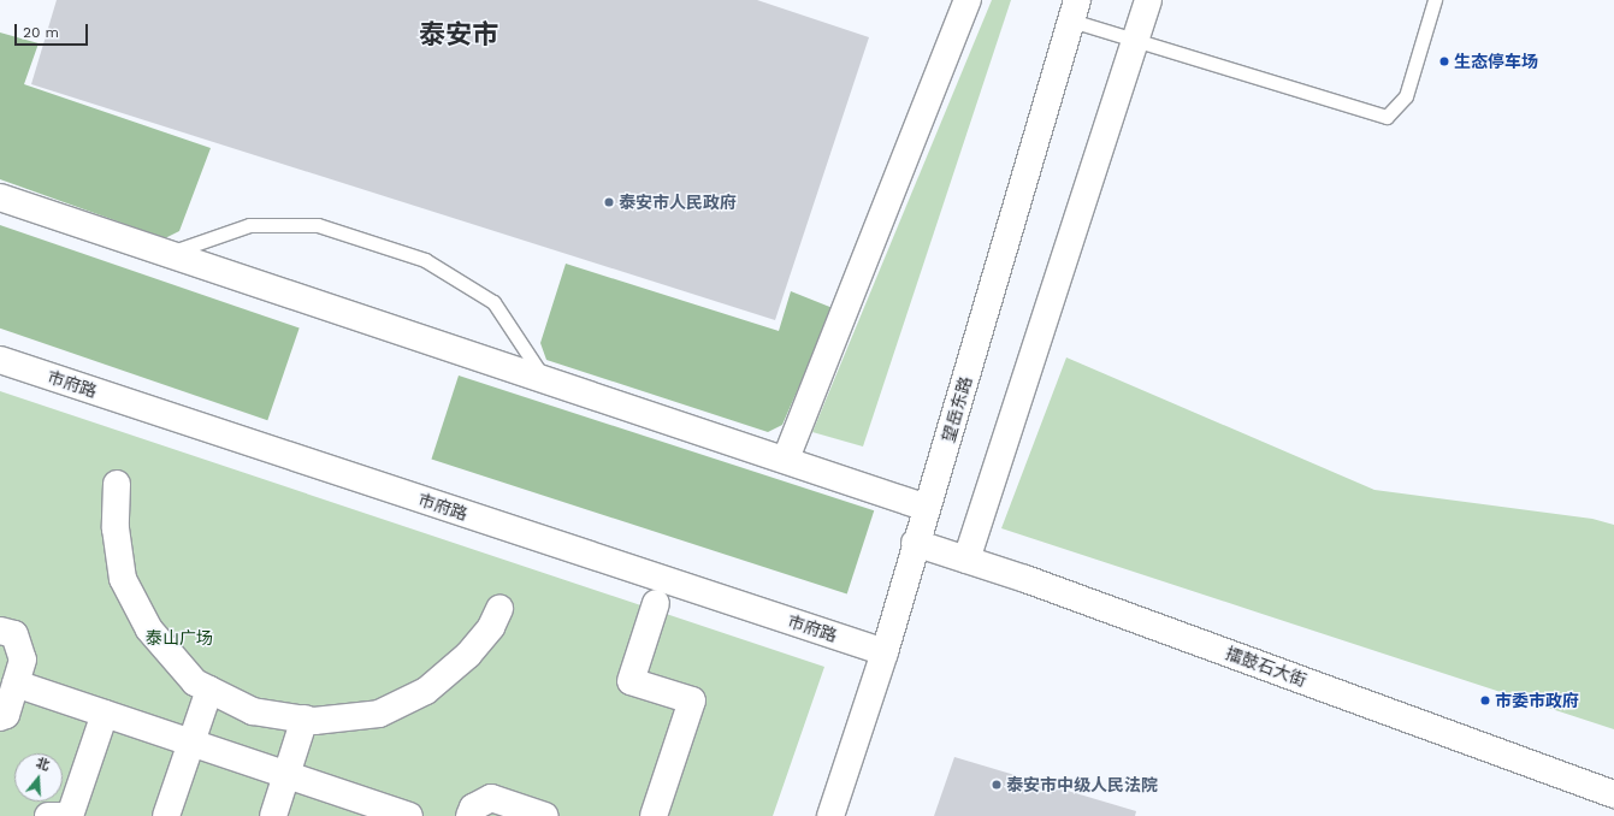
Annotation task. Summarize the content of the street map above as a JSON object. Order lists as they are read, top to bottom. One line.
{"streets":{"street":["市府路","望岳东路","擂鼓石大街"]},"crossings":[["市府路","望岳东路"],["望岳东路","擂鼓石大街"]],"districts":["泰安市"],"parks":["泰山广场"],"places":["生态停车场","泰安市人民政府","市委市政府","泰安市中级人民法院"],"scale_bar":"20 m","north":"top"}
